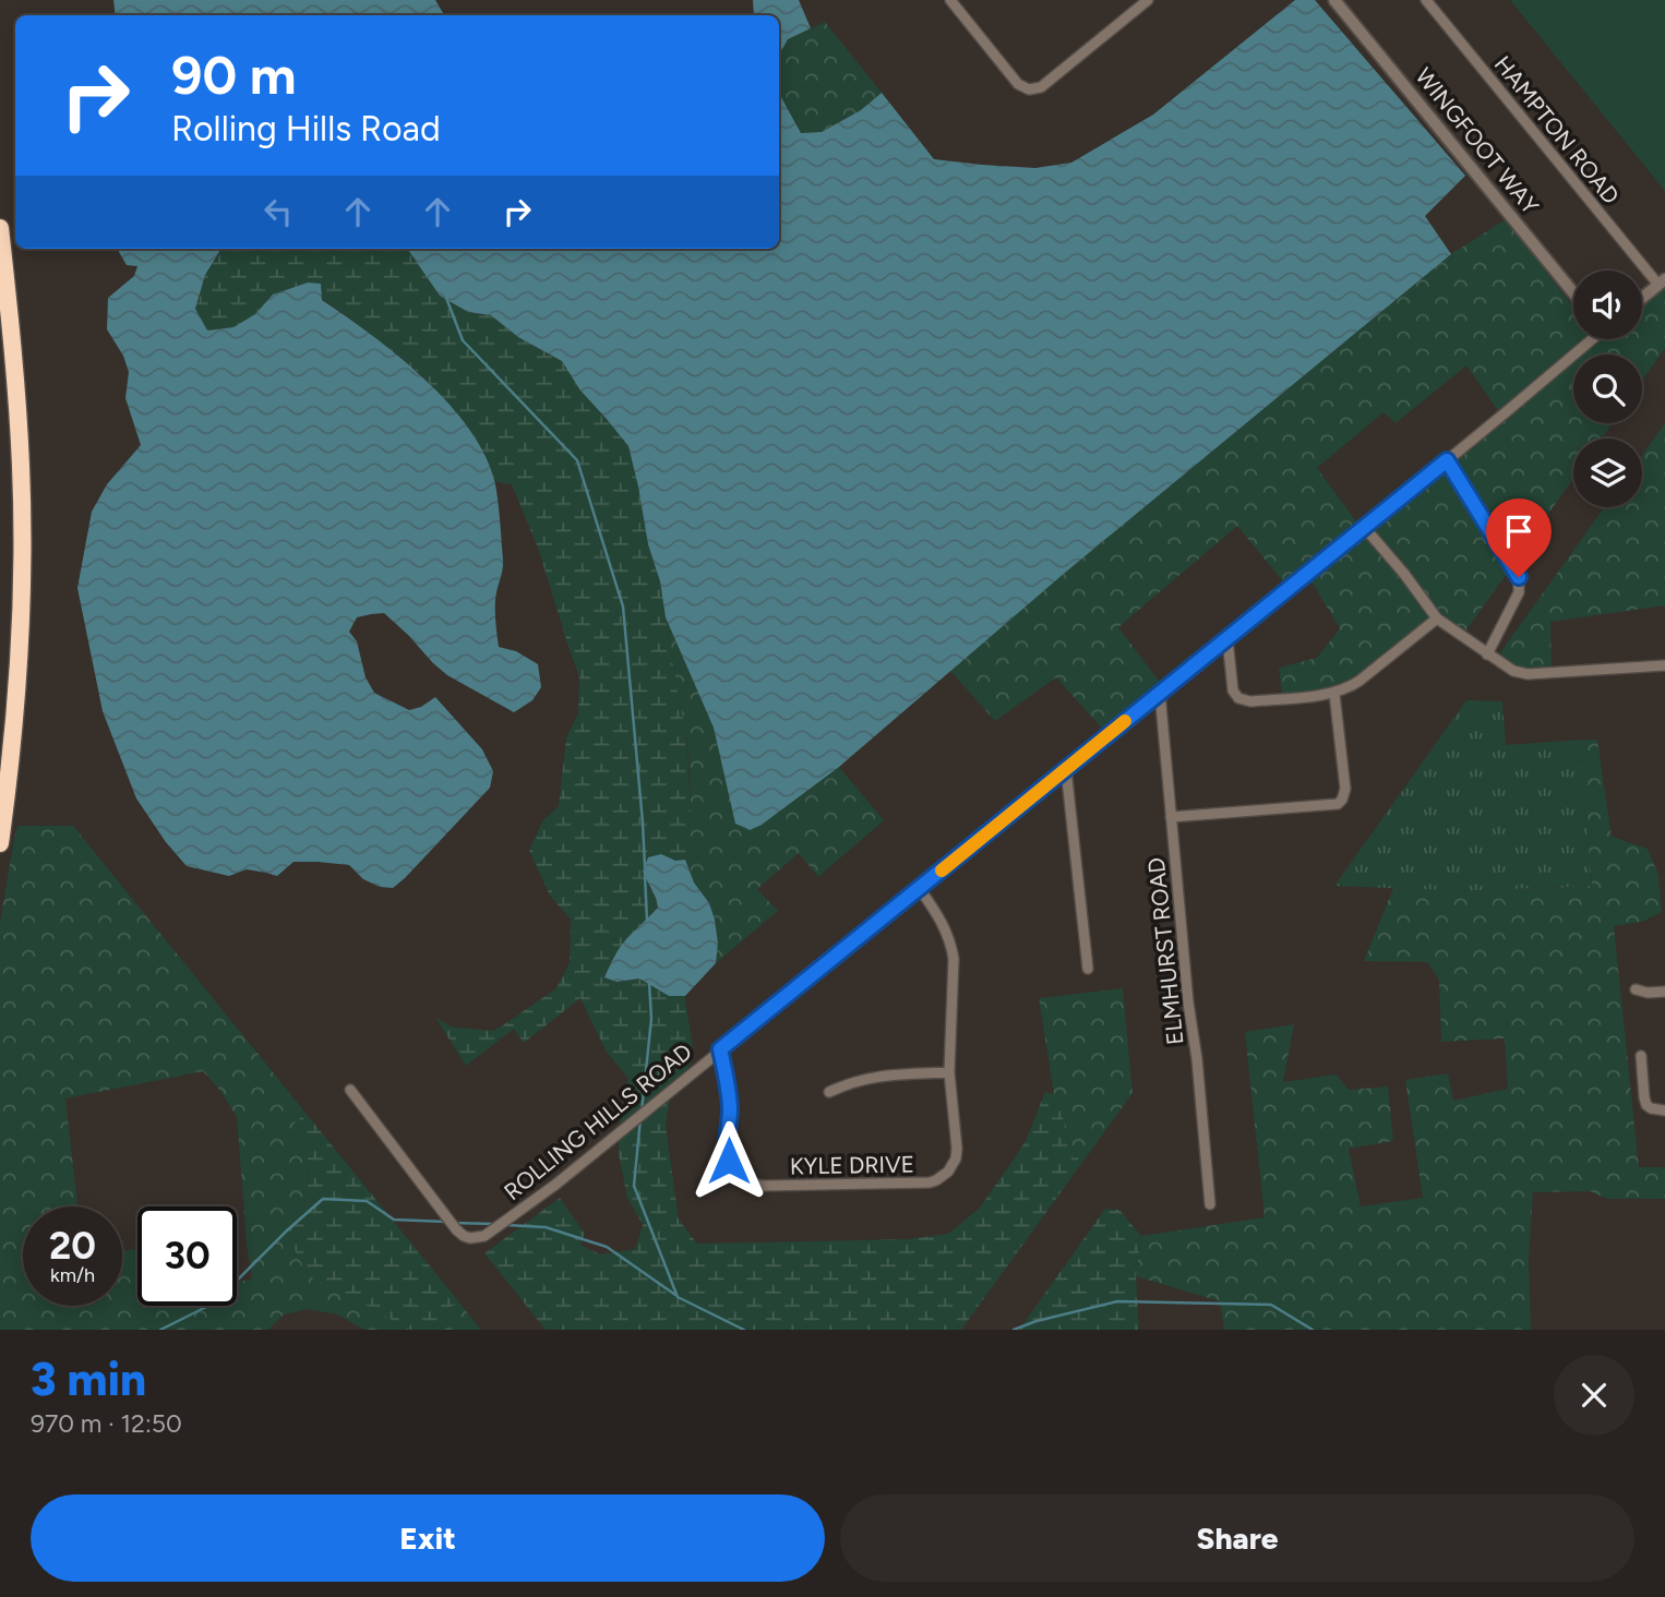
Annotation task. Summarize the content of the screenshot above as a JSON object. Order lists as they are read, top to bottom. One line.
{"streets":{"street":["HAMPTON ROAD","WINGFOOT WAY","ELMHURST ROAD","ROLLING HILLS ROAD","KYLE DRIVE"]},"crossings":[["ELMHURST ROAD","ROLLING HILLS ROAD"],["ROLLING HILLS ROAD","KYLE DRIVE"]],"page":{"turn":["90 m","Rolling Hills Road"],"speed":"20 km/h","limit":"30","heading":["3 min","970 m · 12:50"],"buttons":["Exit","Share"]}}
